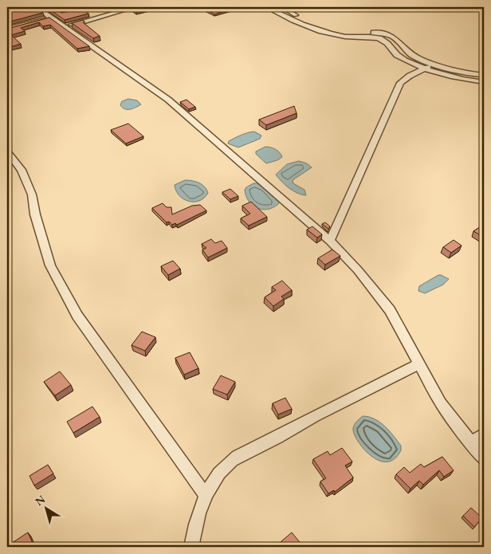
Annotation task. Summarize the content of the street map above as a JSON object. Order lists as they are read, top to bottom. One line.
{"north":"top left"}
